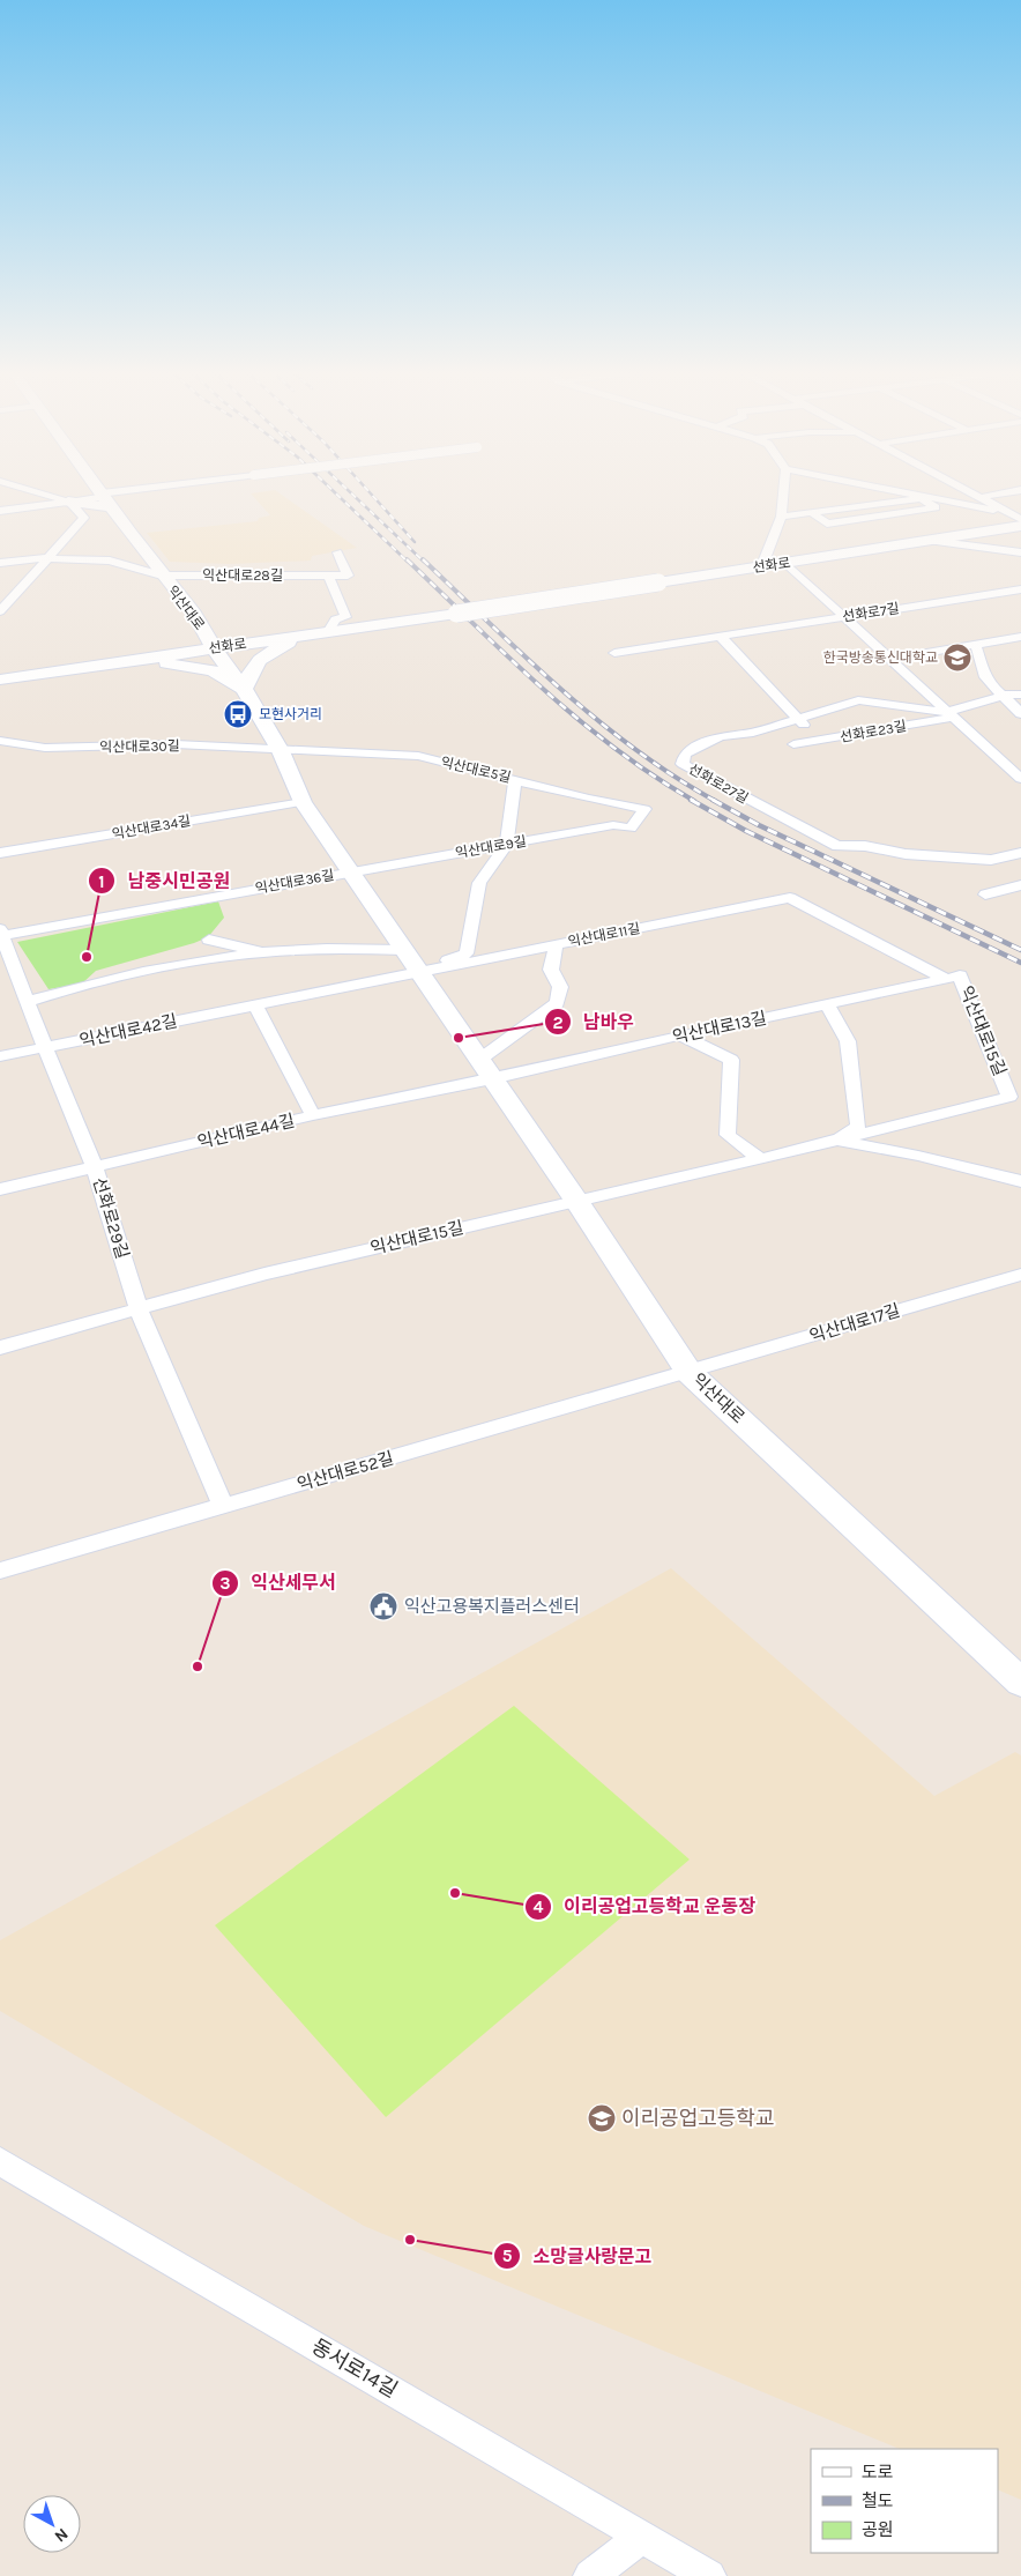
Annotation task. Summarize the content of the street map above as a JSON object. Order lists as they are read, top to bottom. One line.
{"streets":{"street":["선화로","익산대로28길","익산대로","선화로7길","선화로23길","익산대로30길","익산대로5길","선화로27길","익산대로34길","익산대로9길","익산대로36길","익산대로11길","익산대로13길","익산대로42길","익산대로15길","익산대로44길","선화로29길","익산대로17길","익산대로52길","동서로14길"]},"crossings":[["선화로","익산대로"],["익산대로28길","익산대로"],["익산대로","익산대로30길"],["익산대로","익산대로5길"],["익산대로","익산대로34길"],["익산대로","익산대로9길"],["익산대로","익산대로36길"],["익산대로","익산대로11길"],["익산대로","익산대로13길"],["익산대로","익산대로42길"],["익산대로","익산대로15길"],["익산대로","익산대로44길"],["익산대로","익산대로17길"],["익산대로","익산대로52길"],["선화로23길","선화로27길"],["익산대로30길","익산대로5길"],["익산대로5길","익산대로9길"],["익산대로9길","익산대로36길"],["익산대로36길","선화로29길"],["익산대로11길","익산대로42길"],["익산대로11길","익산대로15길"],["익산대로13길","익산대로15길"],["익산대로13길","익산대로44길"],["익산대로42길","선화로29길"],["익산대로15길","선화로29길"],["익산대로44길","선화로29길"],["선화로29길","익산대로52길"],["익산대로17길","익산대로52길"]],"places":{"school or university":["한국방송통신대학교","이리공업고등학교"],"bus stop":["모현사거리"],"other":["남중시민공원","남바우","익산세무서","이리공업고등학교 운동장","소망글사랑문고"],"public building":["익산고용복지플러스센터"]},"legend":["도로","철도","공원"],"north":"bottom right"}
